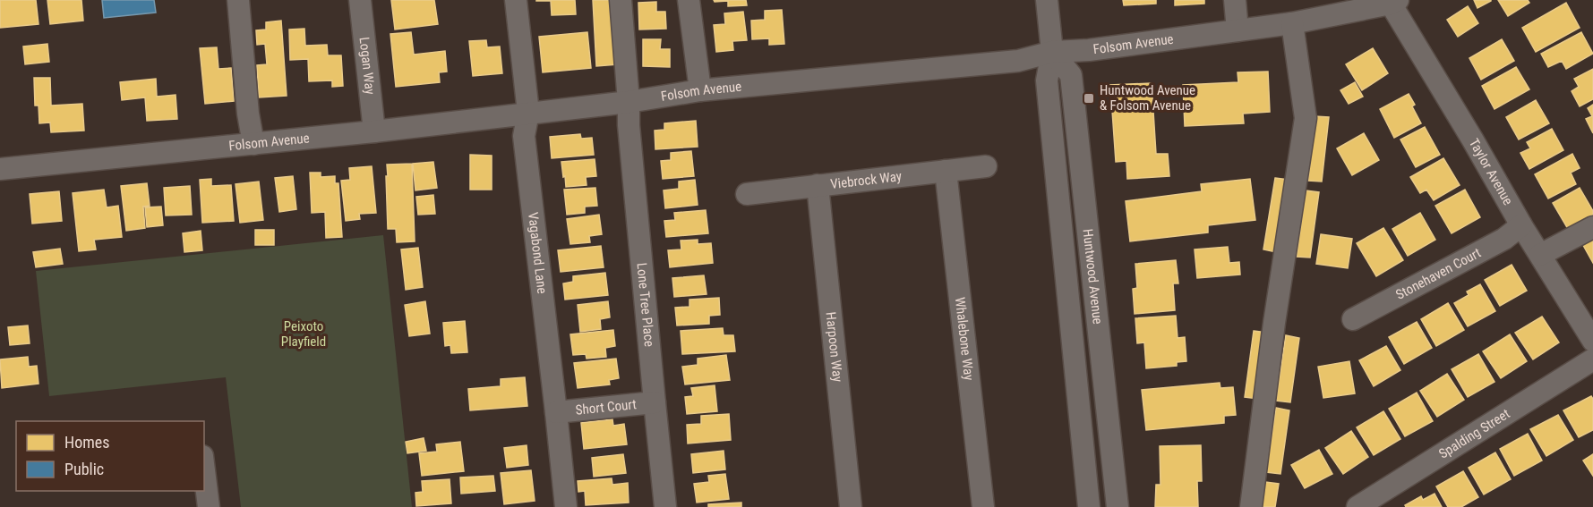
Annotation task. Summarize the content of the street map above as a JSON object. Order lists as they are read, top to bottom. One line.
{"streets":{"street":["Folsom Avenue","Logan Way","Taylor Avenue","Viebrock Way","Vagabond Lane","Stonehaven Court","Huntwood Avenue","Lone Tree Place","Whalebone Way","Harpoon Way","Short Court","Spalding Street"]},"crossings":[["Folsom Avenue","Logan Way"],["Folsom Avenue","Taylor Avenue"],["Folsom Avenue","Vagabond Lane"],["Folsom Avenue","Huntwood Avenue"],["Folsom Avenue","Lone Tree Place"],["Taylor Avenue","Stonehaven Court"],["Viebrock Way","Whalebone Way"],["Viebrock Way","Harpoon Way"],["Vagabond Lane","Short Court"],["Lone Tree Place","Short Court"]],"parks":["Peixoto Playfield"],"places":{"transit":["Huntwood Avenue & Folsom Avenue"]},"legend":["Homes","Public"]}
